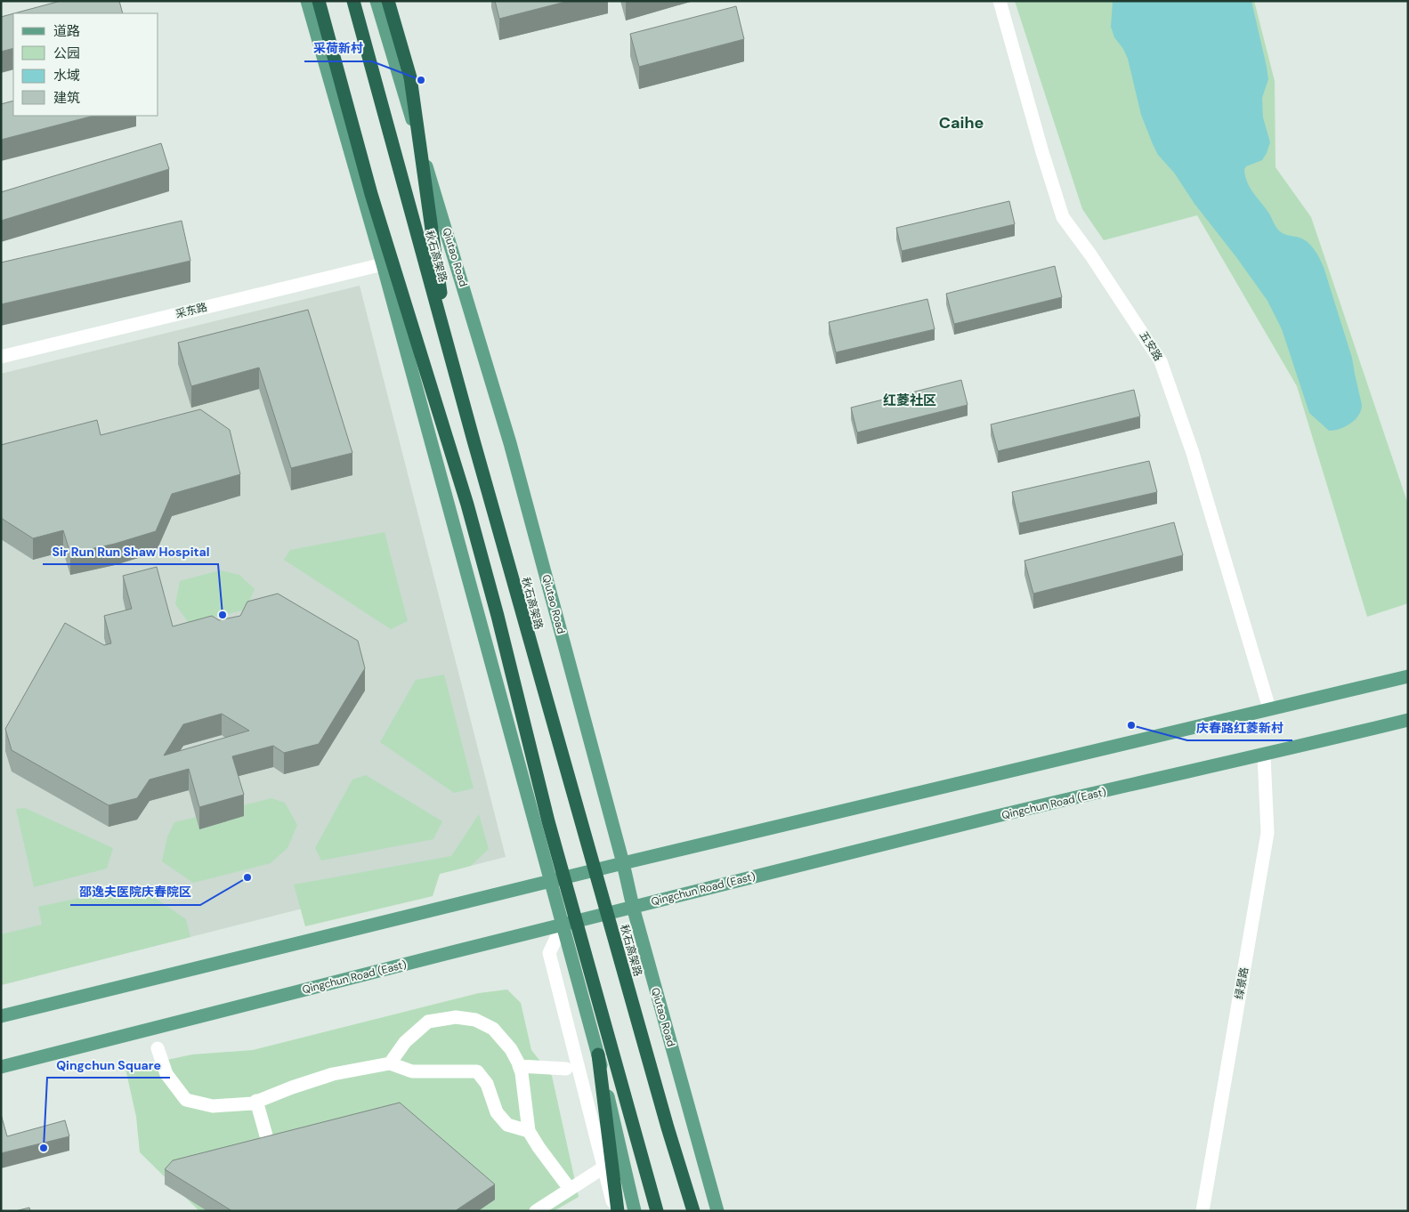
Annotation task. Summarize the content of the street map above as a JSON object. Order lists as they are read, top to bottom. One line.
{"streets":{"highway":["秋石高架路"],"main road":["Qiutao Road","Qingchun Road (East)"],"street":["采东路","五安路","绿景路"]},"crossings":[["Qiutao Road","Qingchun Road (East)"],["Qingchun Road (East)","绿景路"]],"districts":["Caihe","红菱社区"],"places":["采荷新村","Sir Run Run Shaw Hospital","庆春路红菱新村","邵逸夫医院庆春院区","Qingchun Square"],"legend":["道路","公园","水域","建筑"]}
